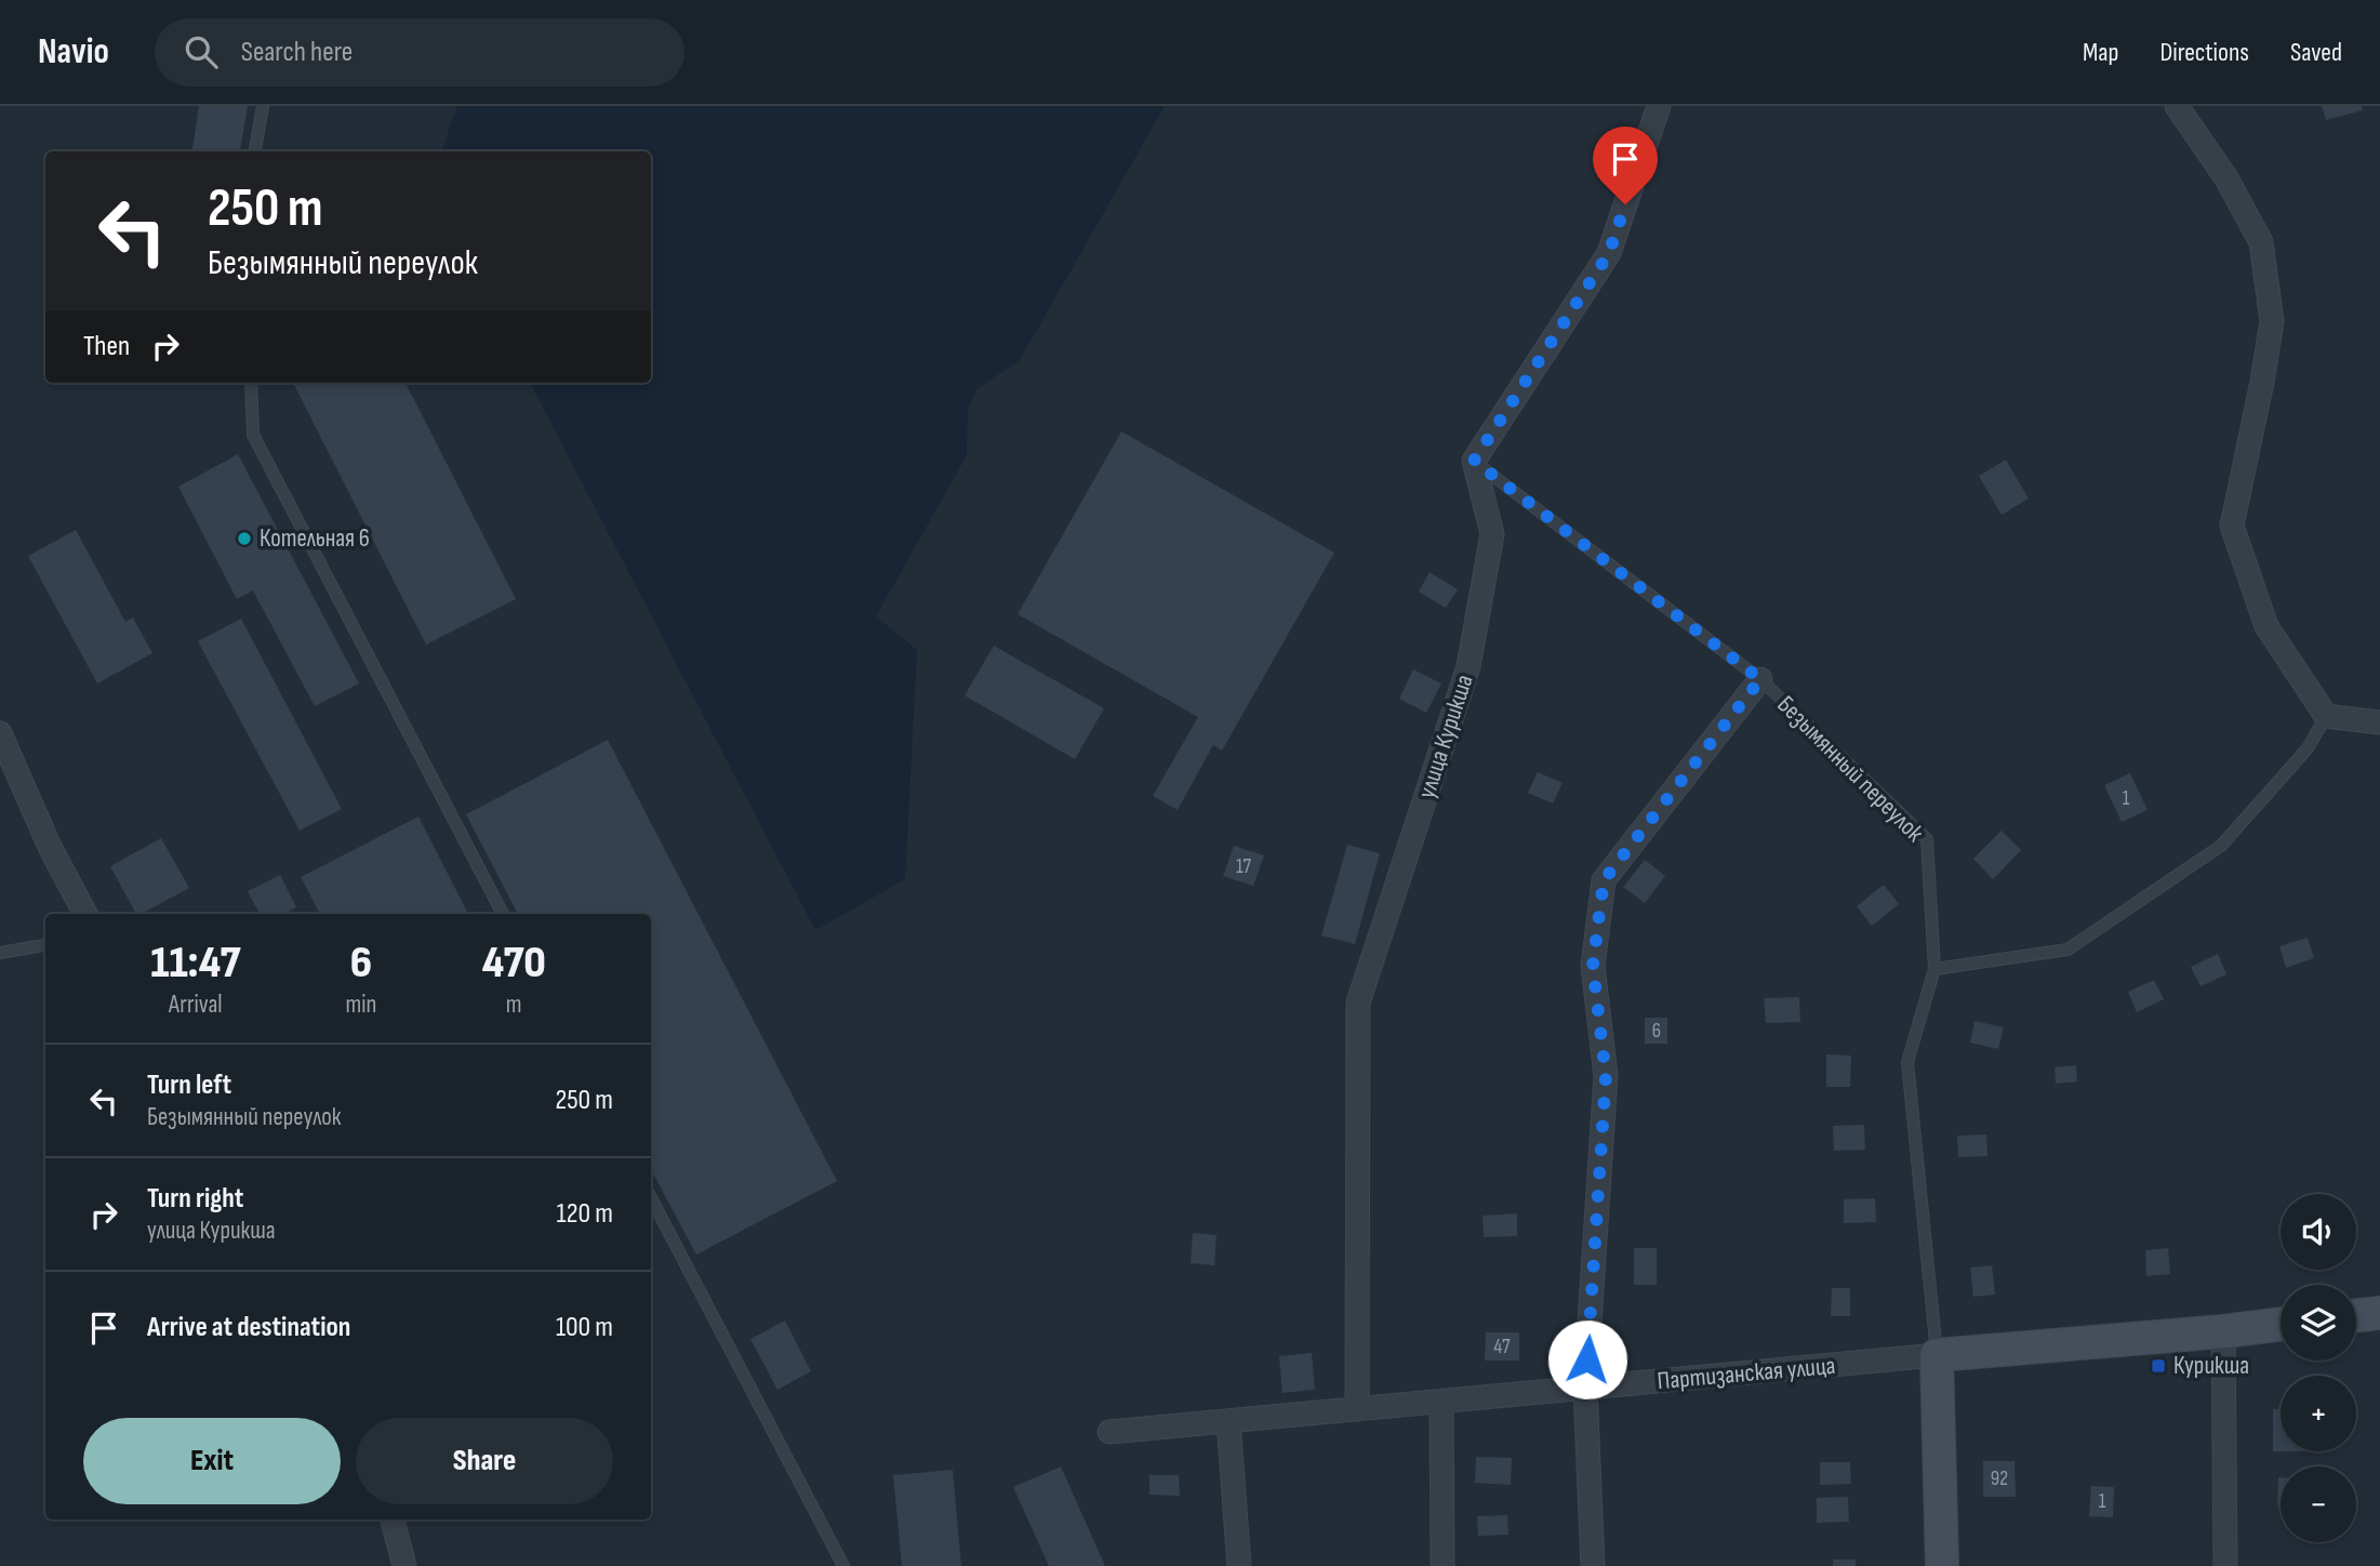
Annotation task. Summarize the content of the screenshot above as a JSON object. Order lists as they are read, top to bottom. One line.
{"streets":{"street":["улица Курикша","Партизанская улица"],"lane":["Безымянный переулок"]},"crossings":[["улица Курикша","Безымянный переулок"],["улица Курикша","Партизанская улица"],["Безымянный переулок","Партизанская улица"]],"places":{"other":["Котельная 6"],"transit":["Курикша"]},"house_numbers":["1","17","6","47","92","1"],"page":{"header":"Navio","search":"Search here","nav":["Map","Directions","Saved"],"turn":["250 m","Безымянный переулок"],"then":"Then","eta":["11:47","Arrival","6","min","470","m"],"list":[{"name":"Turn left","note":"Безымянный переулок","value":"250 m"},{"name":"Turn right","note":"улица Курикша","value":"120 m"},{"name":"Arrive at destination","value":"100 m"}],"map_buttons":["+","−"],"buttons":["Exit","Share"]}}
